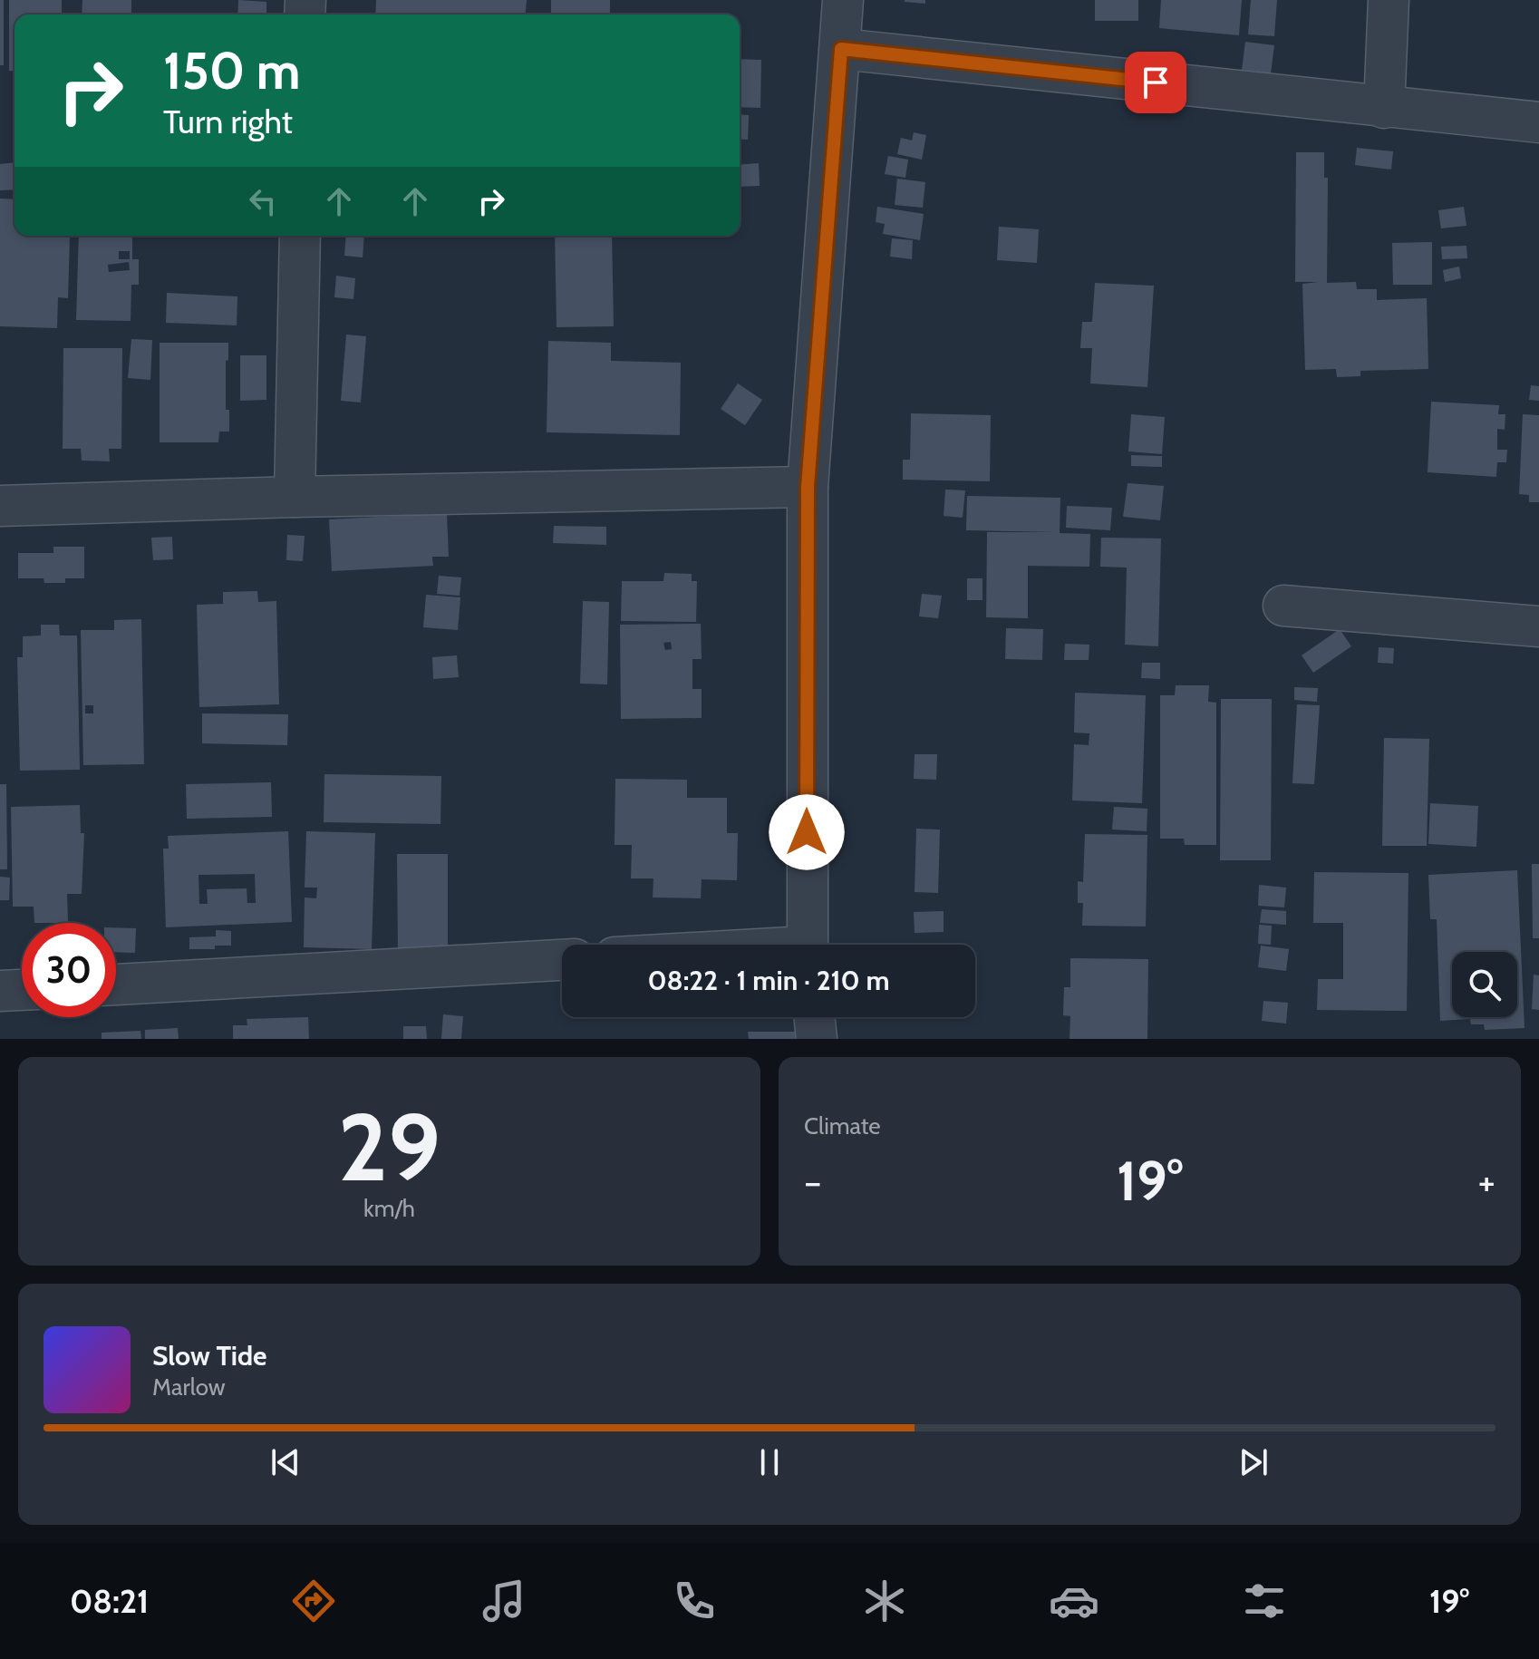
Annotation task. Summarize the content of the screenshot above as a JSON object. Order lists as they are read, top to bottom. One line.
{"page":{"turn":["150 m","Turn right"],"limit":"30","trip":"08:22 · 1 min · 210 m","tile":[["29","km/h"],"Climate"],"heat":["−","19°","+"],"song":["Slow Tide","Marlow"],"tabs":["08:21","19°"]}}
